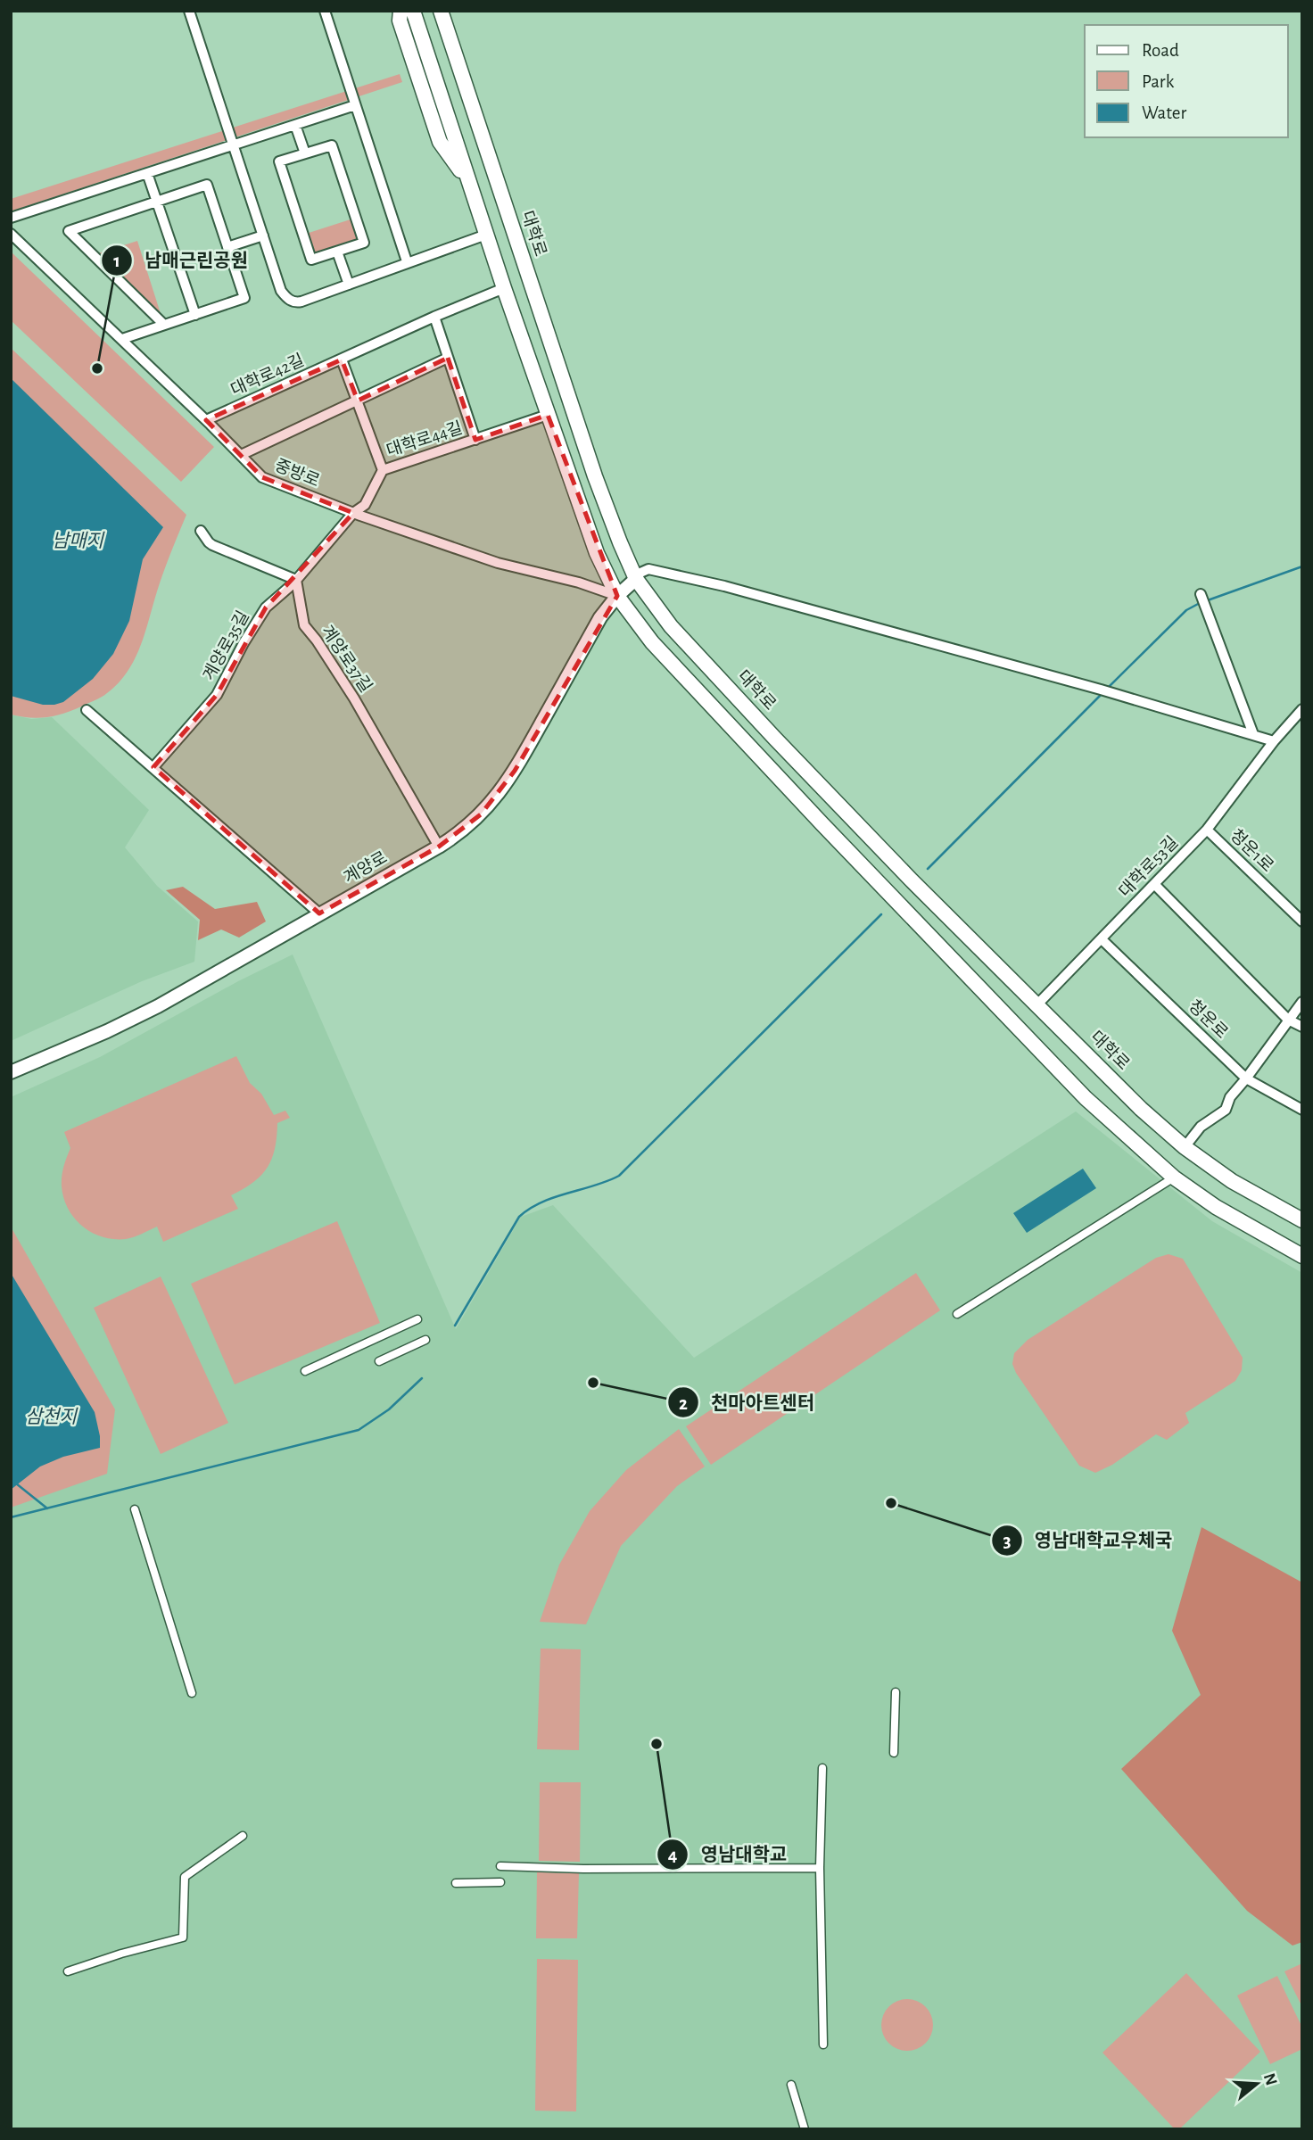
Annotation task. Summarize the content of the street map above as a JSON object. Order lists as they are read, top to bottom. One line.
{"streets":{"main road":["대학로"],"street":["대학로42길","대학로44길","중방로","계양로35길","계양로37길","청운1로","대학로53길","계양로","청운로"]},"crossings":[["대학로","대학로53길"],["대학로","계양로"],["대학로42길","중방로"],["대학로44길","중방로"],["대학로44길","계양로35길"],["중방로","계양로35길"],["중방로","계양로"],["계양로35길","계양로37길"],["계양로37길","계양로"],["청운1로","대학로53길"],["대학로53길","청운로"]],"water":["남매지","삼천지"],"places":["남매근린공원","천마아트센터","영남대학교우체국","영남대학교"],"legend":["Road","Park","Water"],"north":"right"}
